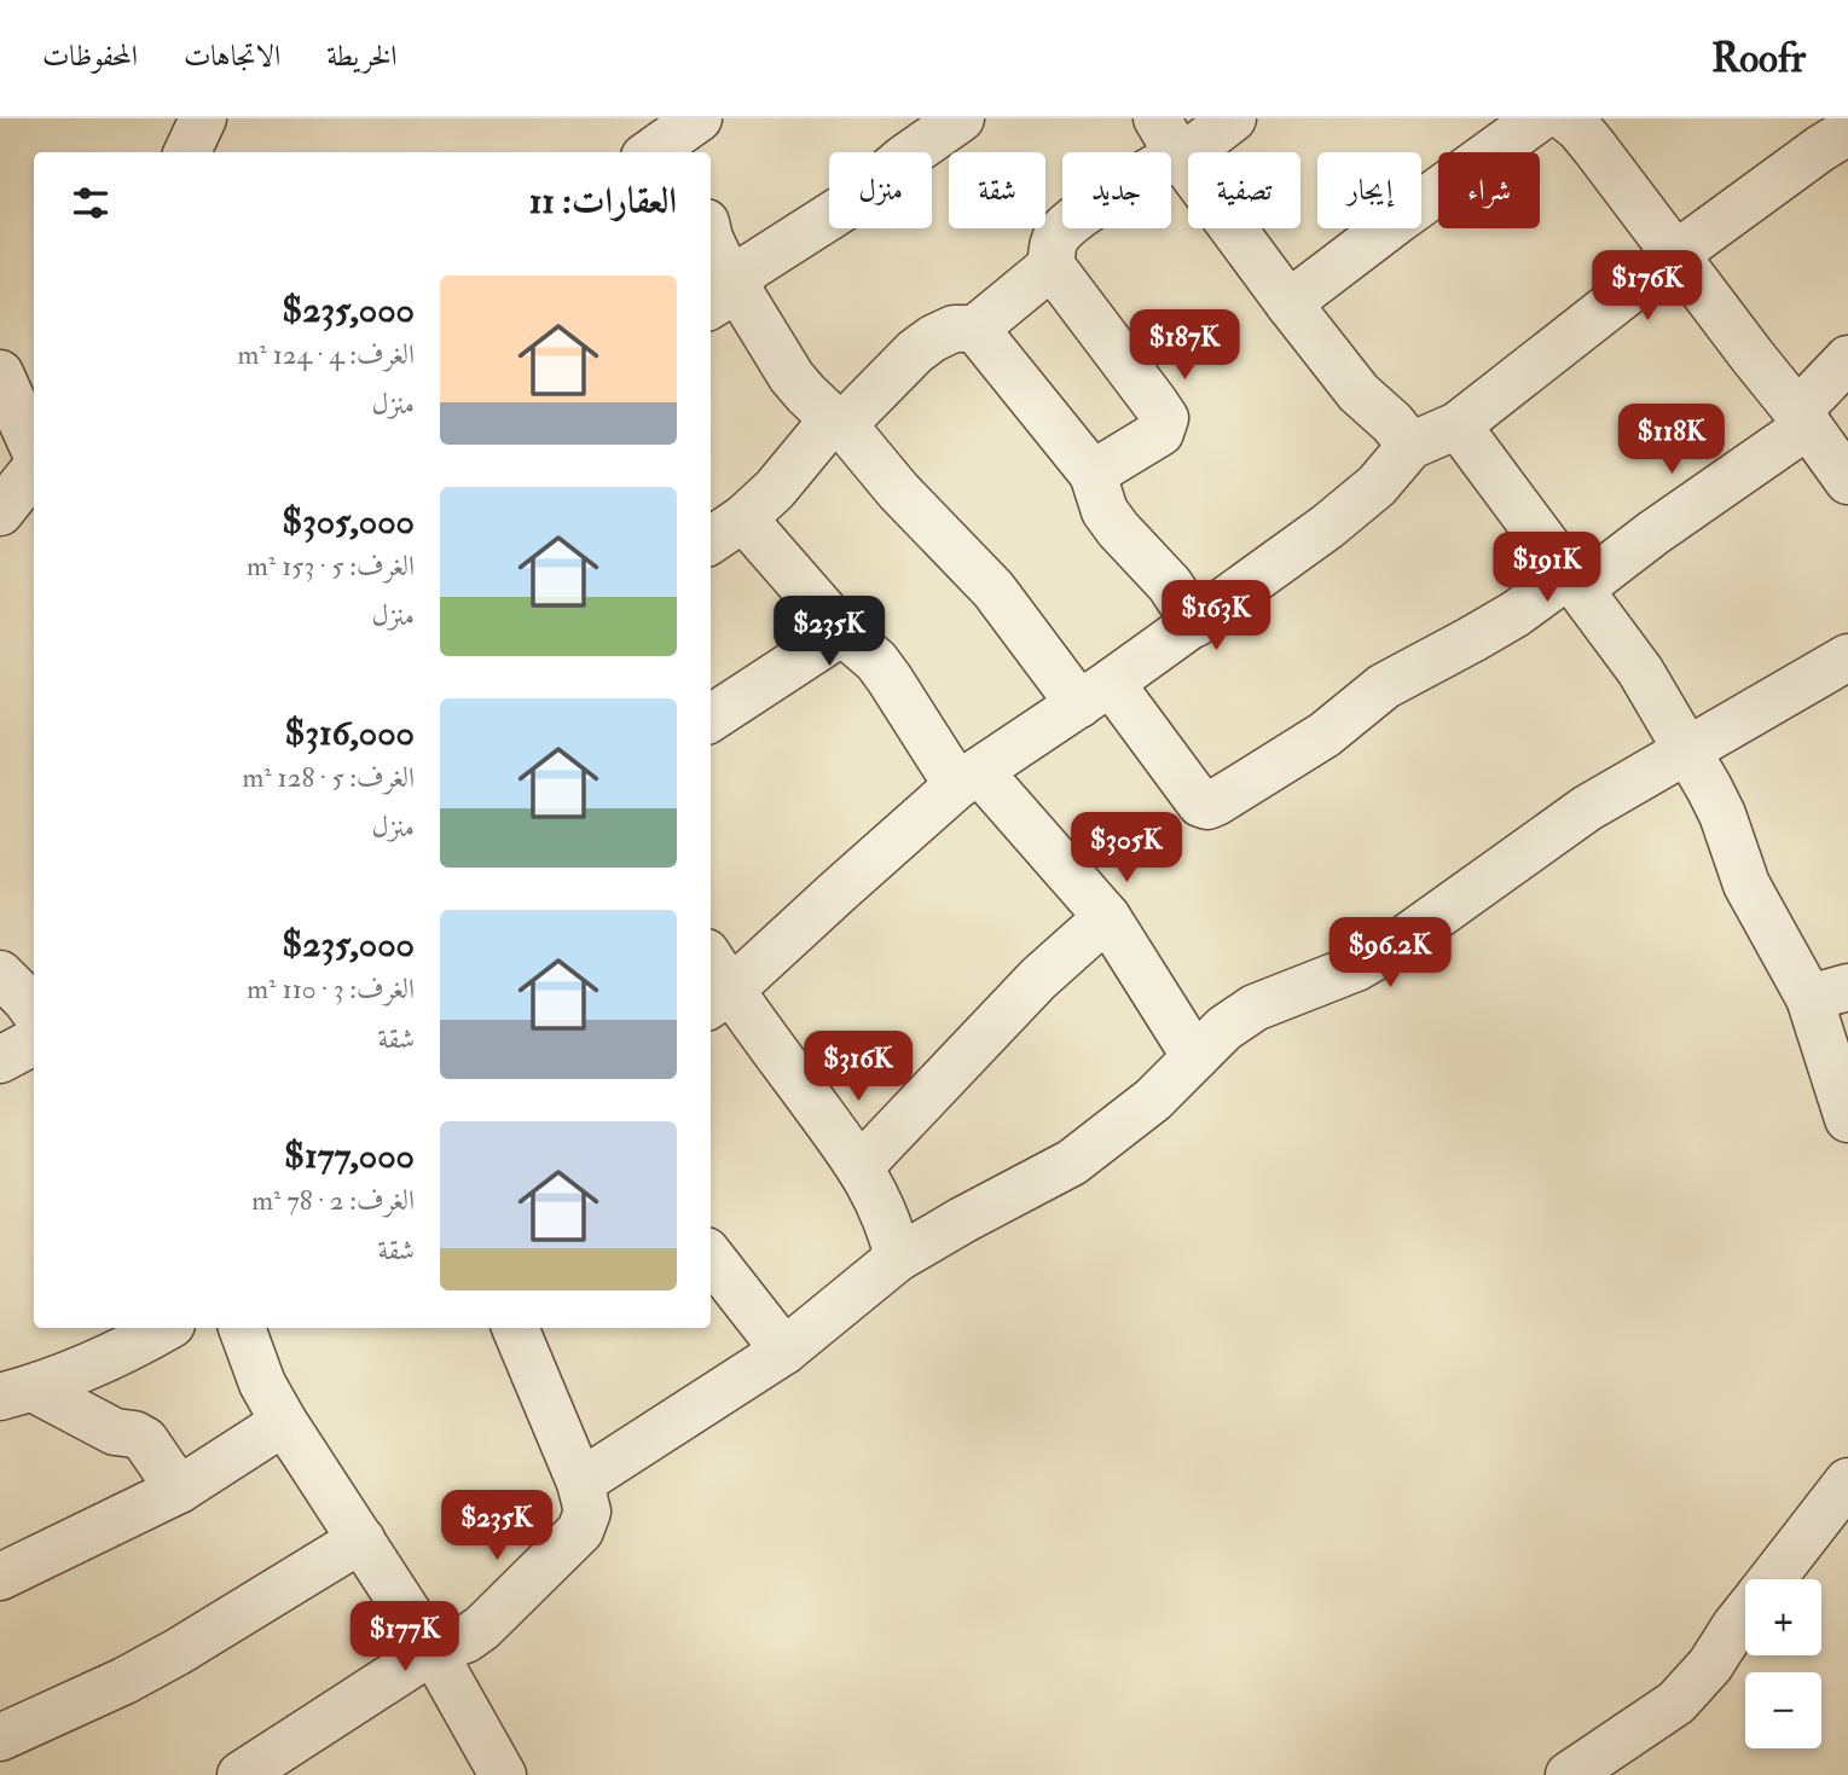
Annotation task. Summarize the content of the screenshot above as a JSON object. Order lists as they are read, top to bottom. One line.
{"page":{"header":"Roofr","nav":["الخريطة","الاتجاهات","المحفوظات"],"chip":["شراء","إيجار","تصفية","جديد","شقة","منزل"],"heading":"العقارات: 11","price":["$176K","$187K","$118K","$191K","$163K","$235K","$305K","$96.2K","$316K","$235K","$177K"],"list":[{"name":"$235,000","note":"الغرف: 4 · 124 m² · منزل"},{"name":"$305,000","note":"الغرف: 5 · 153 m² · منزل"},{"name":"$316,000","note":"الغرف: 5 · 128 m² · منزل"},{"name":"$235,000","note":"الغرف: 3 · 110 m² · شقة"},{"name":"$177,000","note":"الغرف: 2 · 78 m² · شقة"}],"map_buttons":["+","−"]}}
